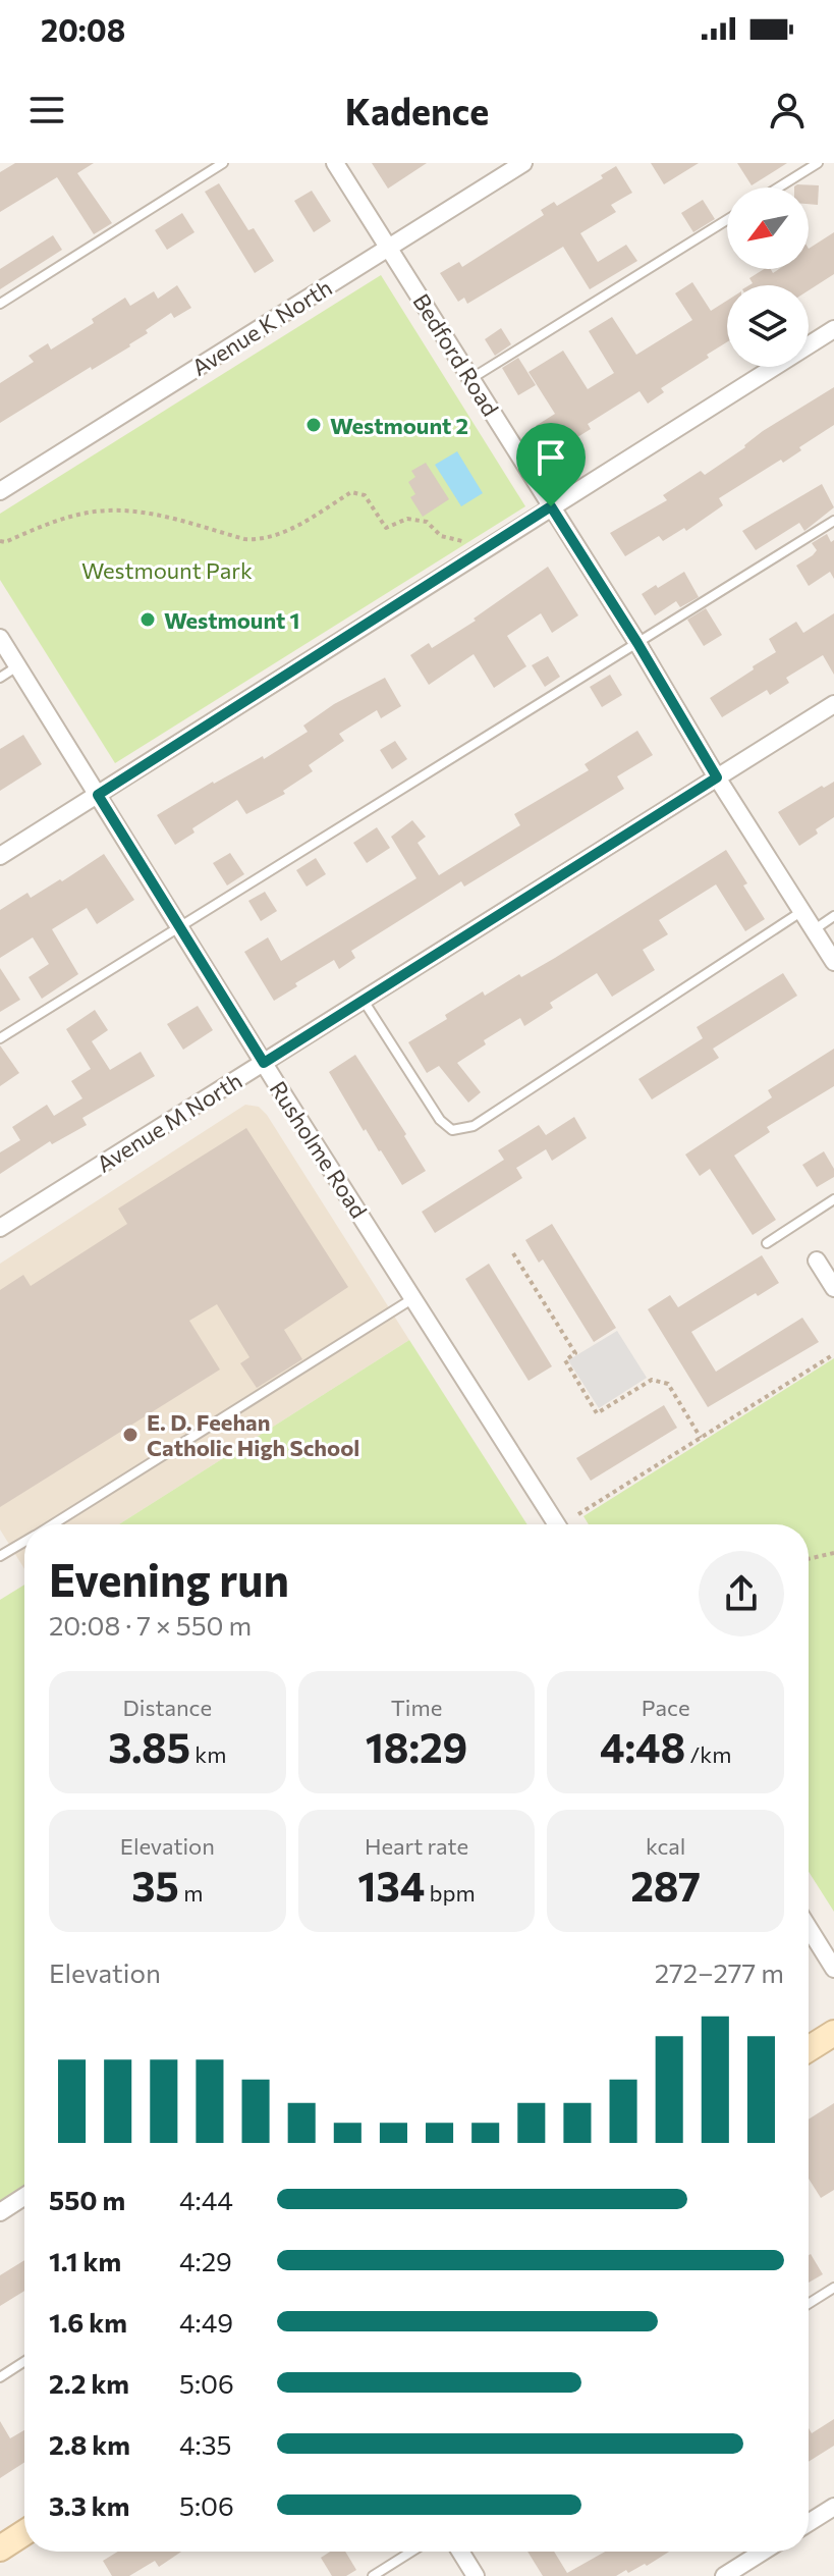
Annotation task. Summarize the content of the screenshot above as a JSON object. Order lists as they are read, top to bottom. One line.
{"streets":{"street":["Avenue K North","Bedford Road","Avenue M North","Rusholme Road"]},"crossings":[["Avenue K North","Bedford Road"],["Bedford Road","Avenue M North"],["Avenue M North","Rusholme Road"]],"parks":["Westmount Park"],"places":["Westmount 2","Westmount 1","E. D. Feehan Catholic High School"],"north":"bottom left","page":{"status":"20:08","header":"Kadence","heading":["Evening run","20:08 · 7 × 550 m"],"stats":[["Distance","3.85 km"],["Time","18:29"],["Pace","4:48 /km"],["Elevation","35 m"],["Heart rate","134 bpm"],["kcal","287"]],"chart":["Elevation","272–277 m"],"list":[{"name":"550 m","note":"4:44"},{"name":"1.1 km","note":"4:29"},{"name":"1.6 km","note":"4:49"},{"name":"2.2 km","note":"5:06"},{"name":"2.8 km","note":"4:35"},{"name":"3.3 km","note":"5:06"}]}}
